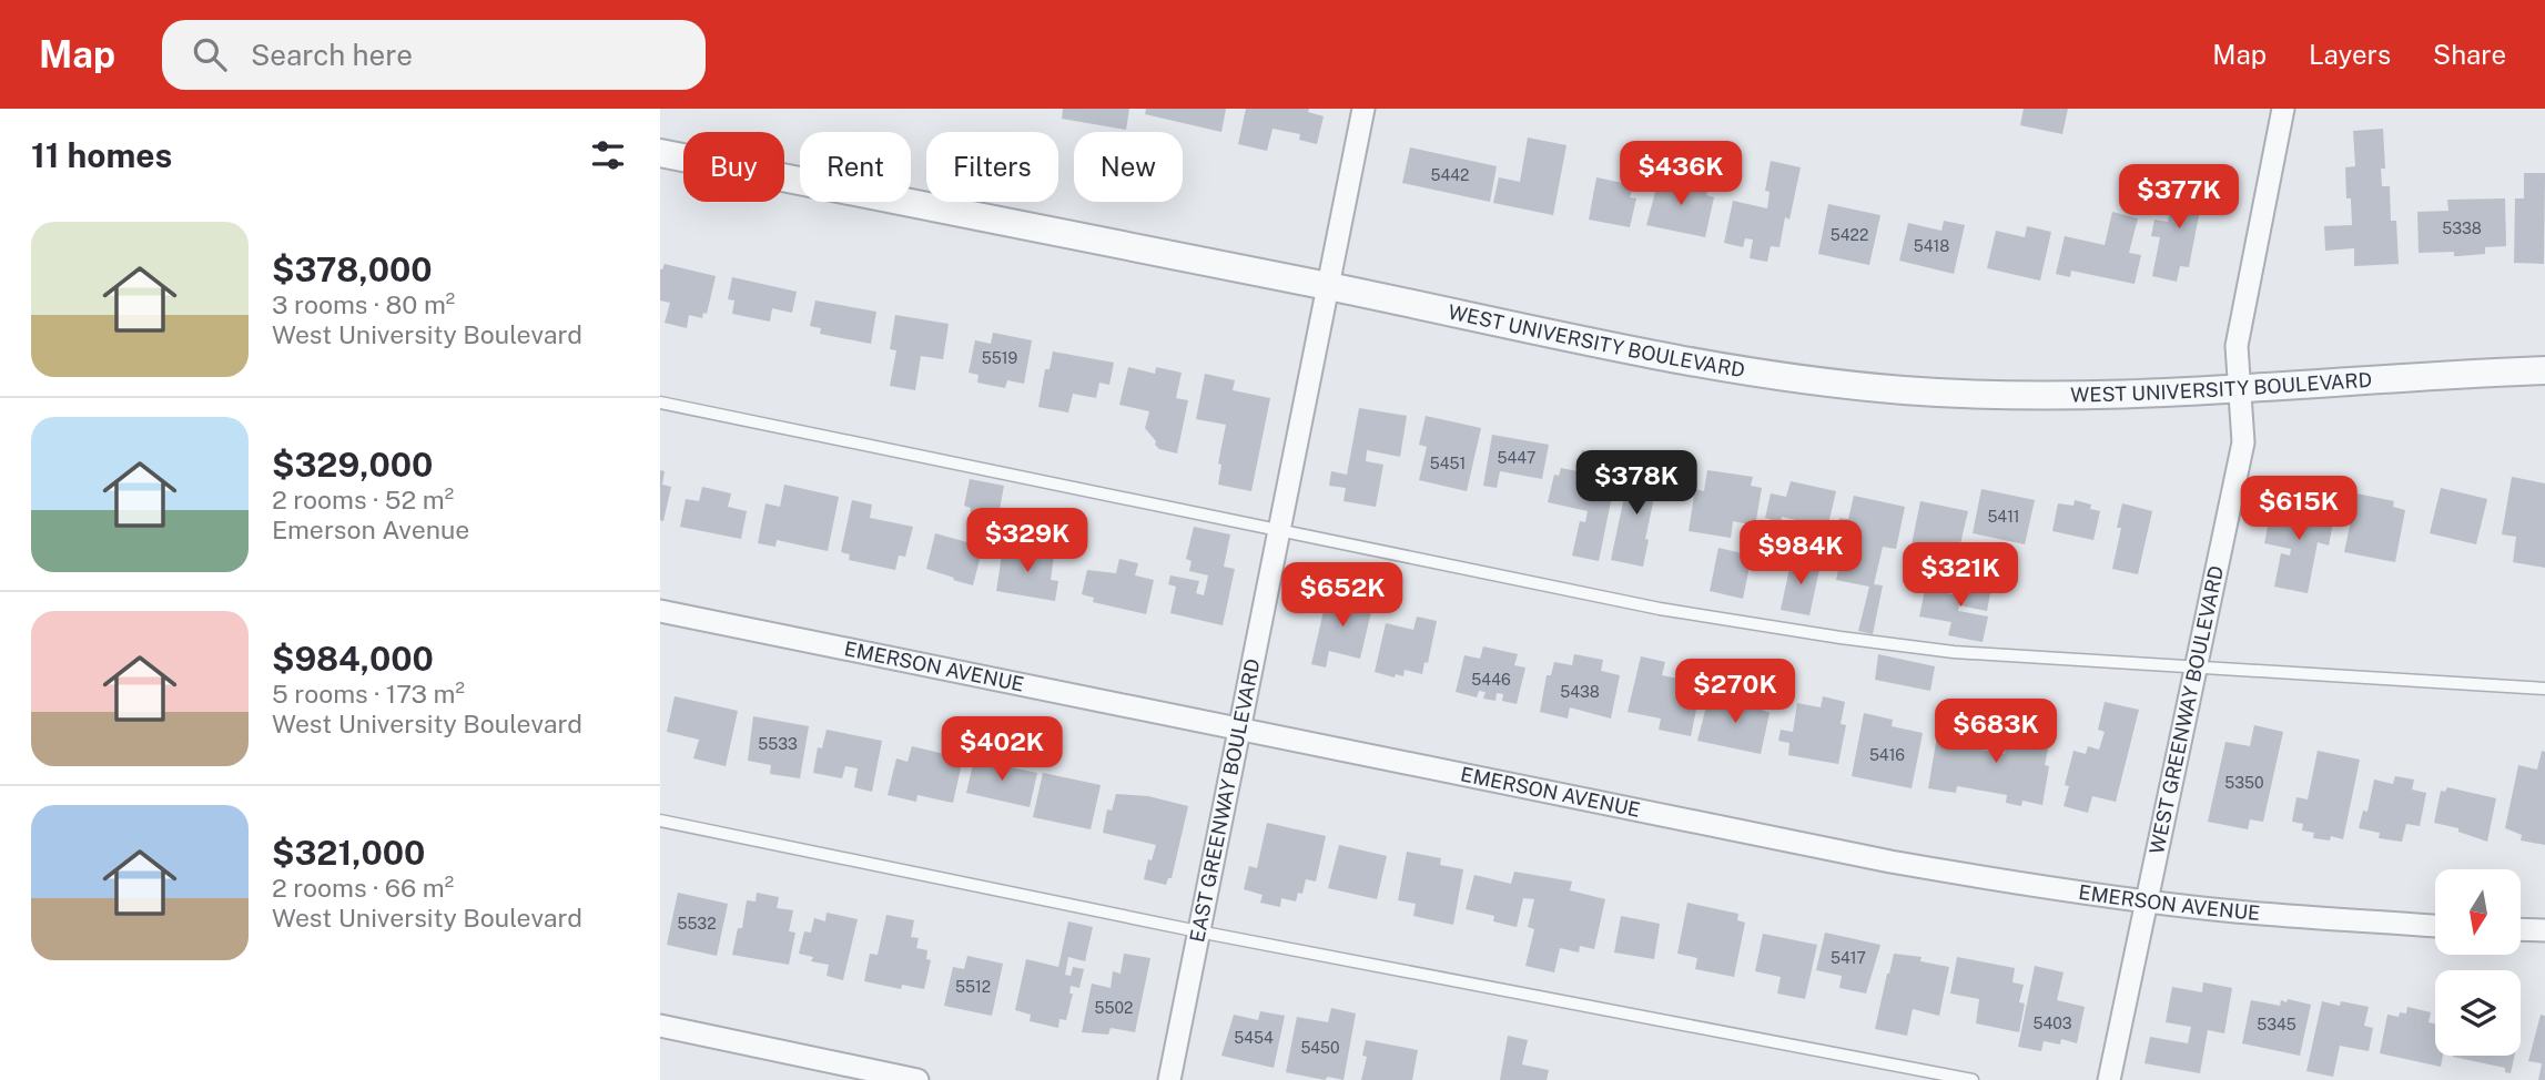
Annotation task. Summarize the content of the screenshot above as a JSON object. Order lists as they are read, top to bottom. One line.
{"streets":{"street":["WEST UNIVERSITY BOULEVARD","EMERSON AVENUE","WEST GREENWAY BOULEVARD","EAST GREENWAY BOULEVARD"]},"crossings":[["WEST UNIVERSITY BOULEVARD","WEST GREENWAY BOULEVARD"],["WEST UNIVERSITY BOULEVARD","EAST GREENWAY BOULEVARD"],["EMERSON AVENUE","WEST GREENWAY BOULEVARD"],["EMERSON AVENUE","EAST GREENWAY BOULEVARD"]],"house_numbers":["5442","5338","5422","5418","5519","5447","5451","5411","5446","5438","5533","5416","5350","5532","5417","5512","5502","5403","5345","5454","5450"],"north":"bottom","page":{"header":"Map","search":"Search here","nav":["Map","Layers","Share"],"heading":"11 homes","chip":["Buy","Rent","Filters","New"],"price":["$436K","$377K","$378K","$615K","$329K","$984K","$321K","$652K","$270K","$683K","$402K"],"list":[{"name":"$378,000","note":"3 rooms · 80 m² · West University Boulevard"},{"name":"$329,000","note":"2 rooms · 52 m² · Emerson Avenue"},{"name":"$984,000","note":"5 rooms · 173 m² · West University Boulevard"},{"name":"$321,000","note":"2 rooms · 66 m² · West University Boulevard"}]}}
